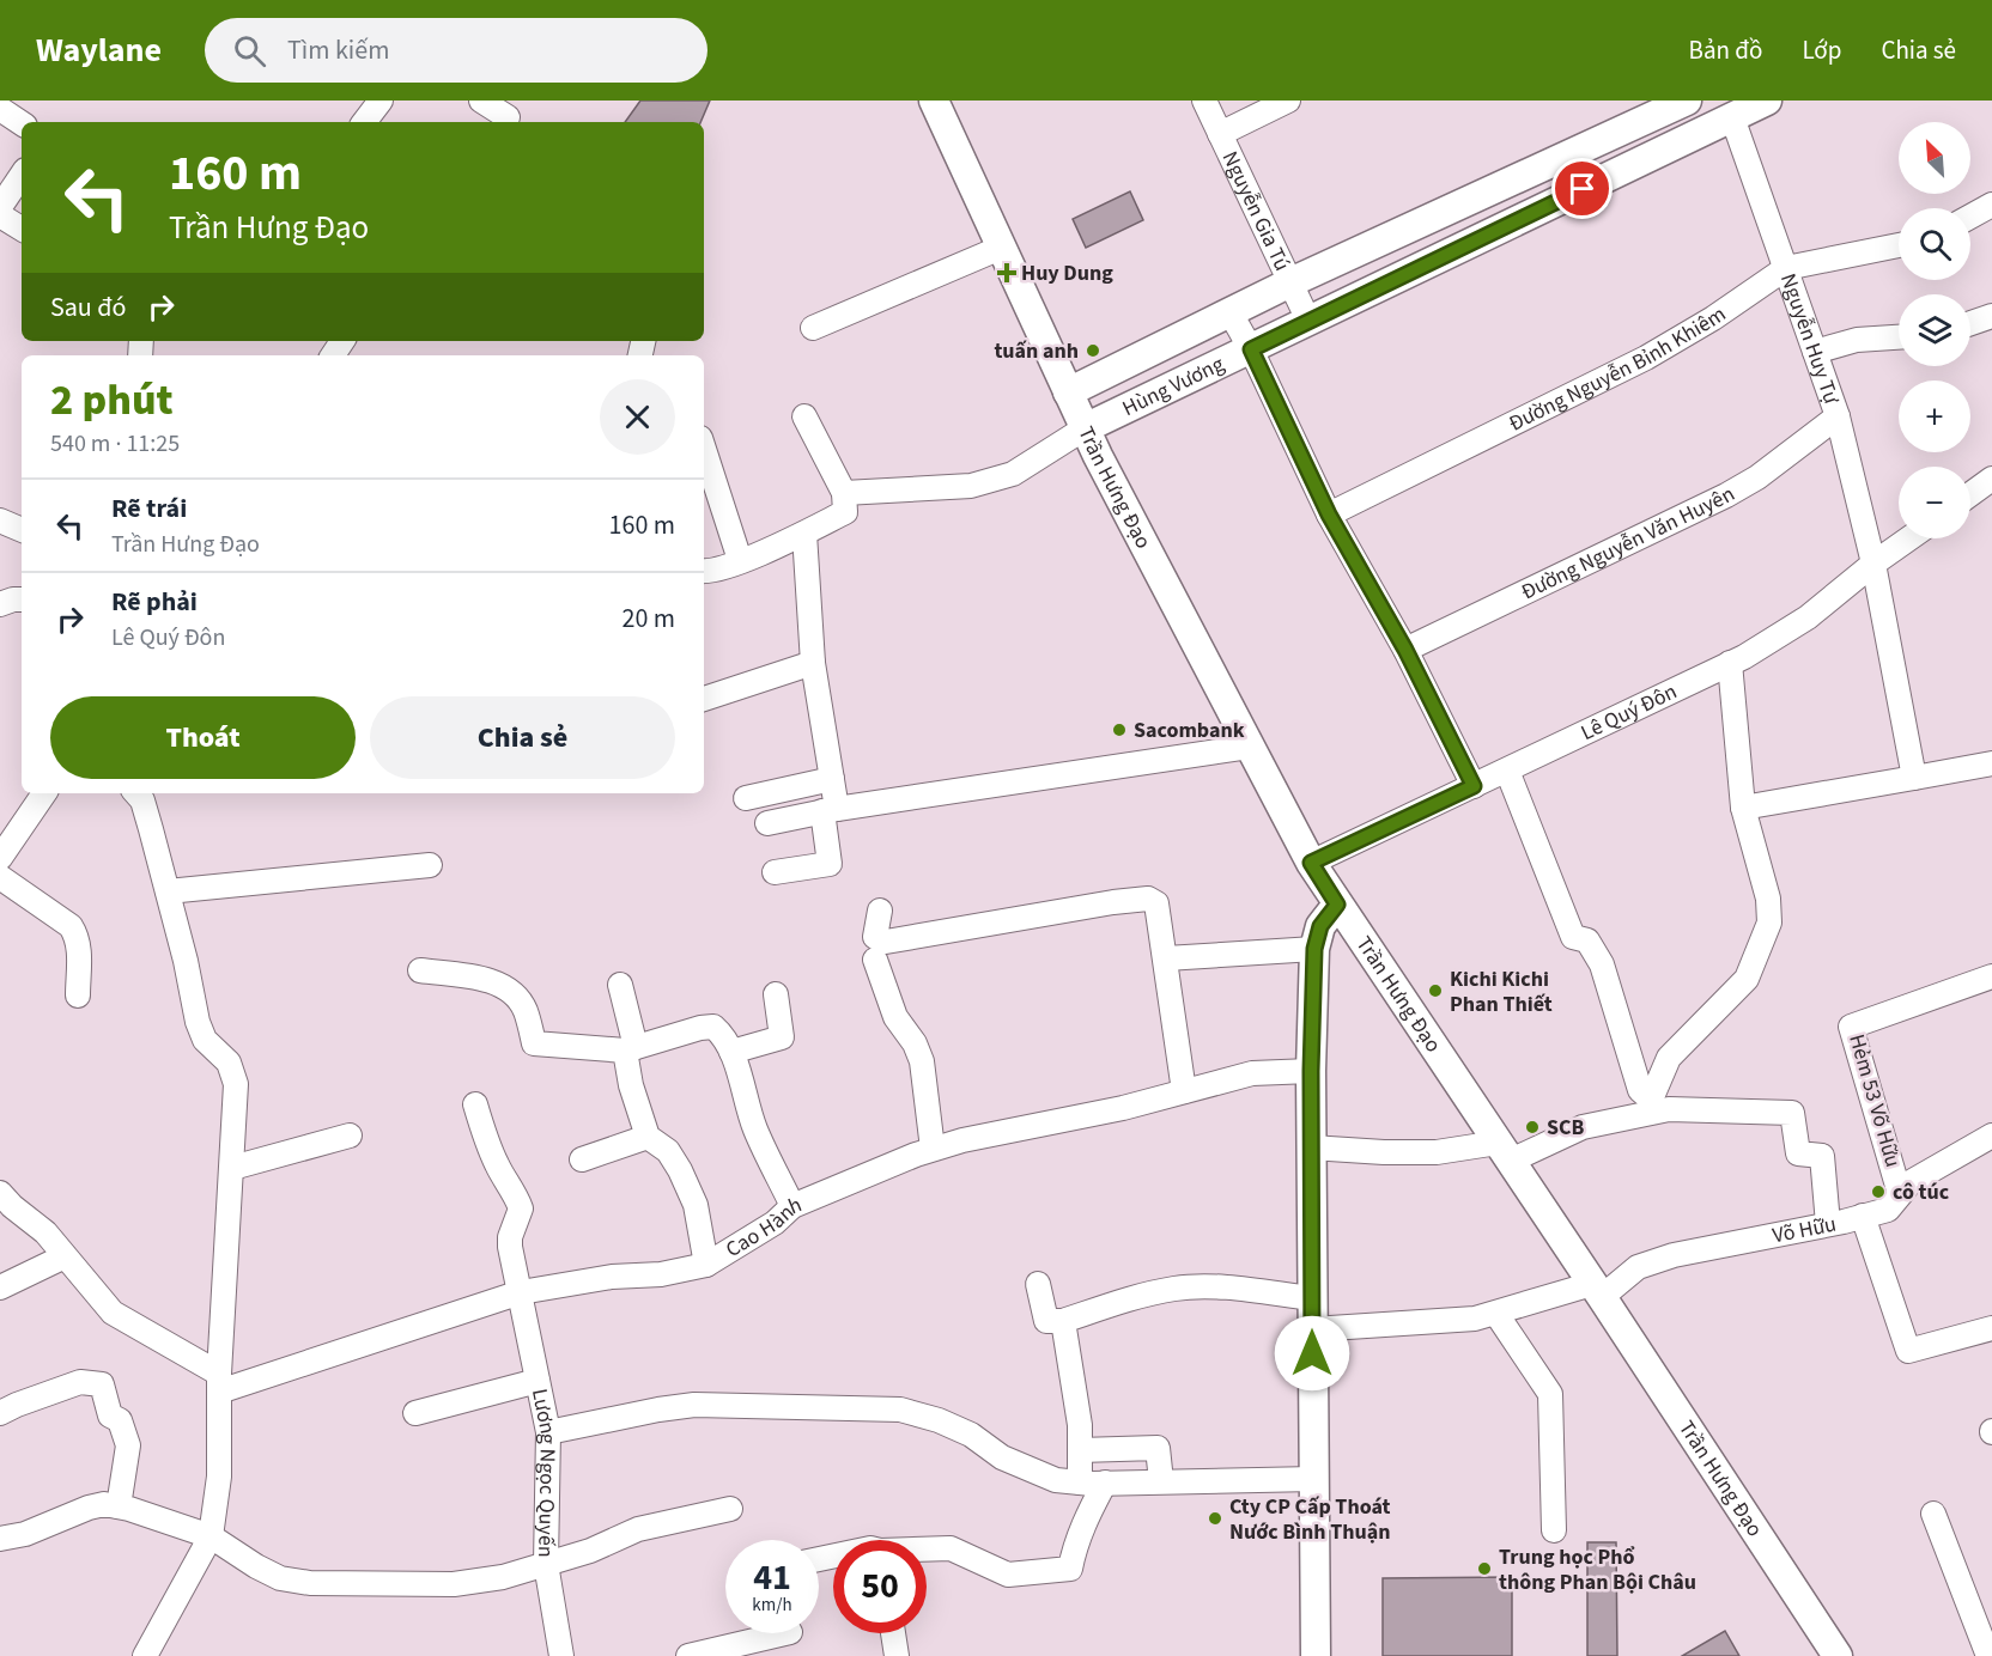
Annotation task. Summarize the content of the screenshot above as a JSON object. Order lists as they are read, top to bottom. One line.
{"streets":{"main road":["Hùng Vương","Trần Hưng Đạo"],"street":["Nguyễn Gia Tú","Nguyễn Huy Tự","Đường Nguyễn Bỉnh Khiêm","Đường Nguyễn Văn Huyên","Lê Quý Đôn","Hẻm 53 Võ Hữu","Cao Hành","Võ Hữu","Lương Ngọc Quyến"]},"crossings":[["Nguyễn Gia Tú","Hùng Vương"],["Nguyễn Huy Tự","Đường Nguyễn Bỉnh Khiêm"],["Nguyễn Huy Tự","Hùng Vương"],["Nguyễn Huy Tự","Đường Nguyễn Văn Huyên"],["Nguyễn Huy Tự","Lê Quý Đôn"],["Hùng Vương","Trần Hưng Đạo"],["Trần Hưng Đạo","Lê Quý Đôn"],["Trần Hưng Đạo","Võ Hữu"],["Hẻm 53 Võ Hữu","Võ Hữu"],["Cao Hành","Lương Ngọc Quyến"]],"places":{"health":["Huy Dung"],"other":["tuấn anh","Sacombank","Kichi Kichi Phan Thiết","SCB","cô túc","Cty CP Cấp Thoát Nước Bình Thuận","Trung học Phổ thông Phan Bội Châu"]},"north":"top left","page":{"header":"Waylane","search":"Tìm kiếm","nav":["Bản đồ","Lớp","Chia sẻ"],"map_buttons":["+","−"],"turn":["160 m","Trần Hưng Đạo"],"then":"Sau đó","heading":["2 phút","540 m · 11:25"],"list":[{"name":"Rẽ trái","note":"Trần Hưng Đạo","value":"160 m"},{"name":"Rẽ phải","note":"Lê Quý Đôn","value":"20 m"}],"buttons":["Thoát","Chia sẻ"],"speed":"41 km/h","limit":"50"}}
